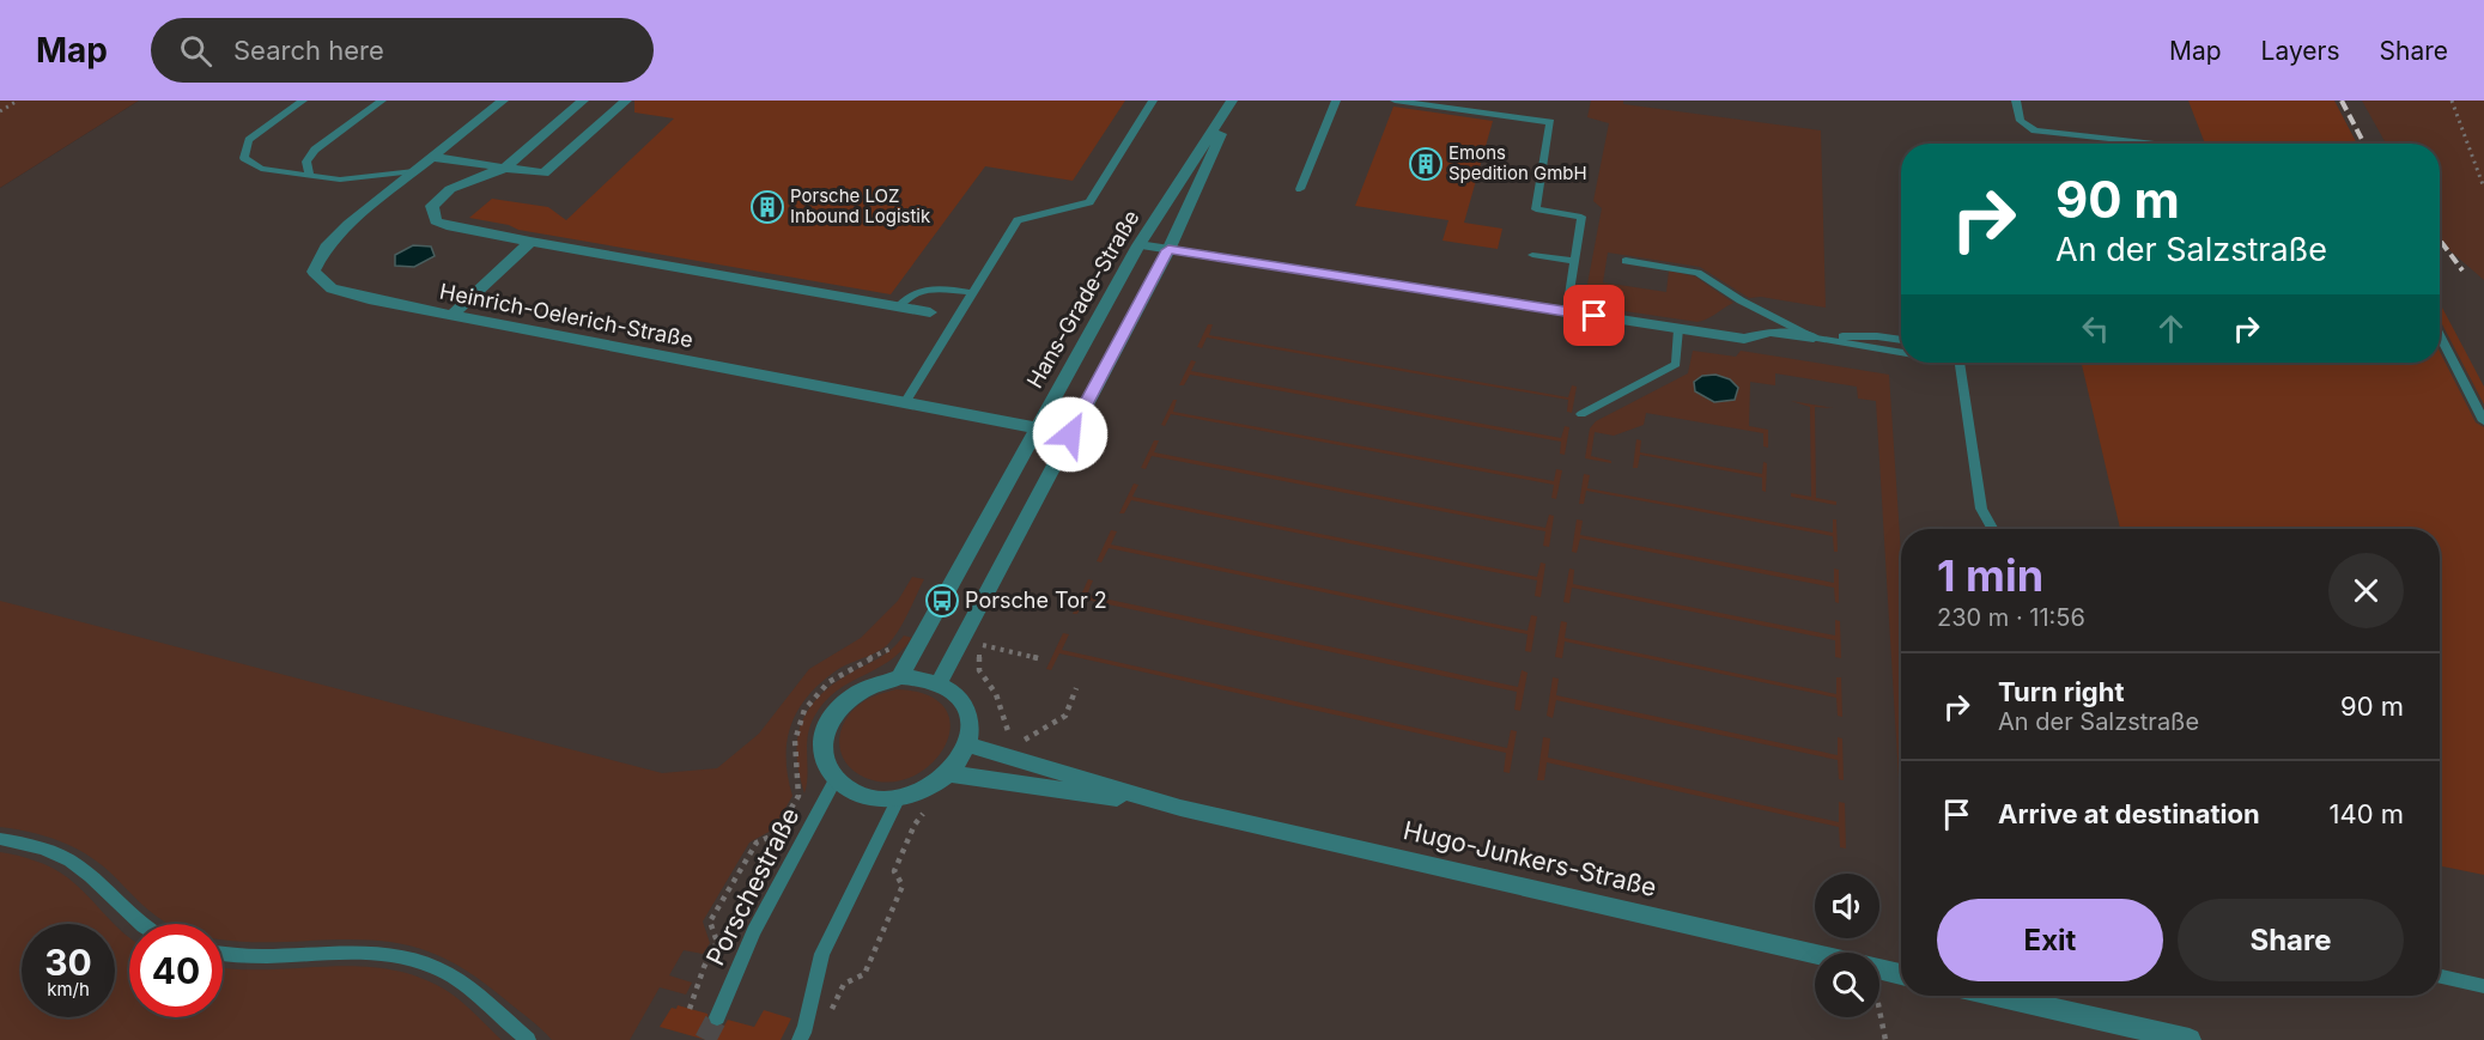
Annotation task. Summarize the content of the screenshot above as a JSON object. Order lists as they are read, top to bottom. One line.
{"streets":{"street":["Hans-Grade-Straße","Heinrich-Oelerich-Straße","Hugo-Junkers-Straße"],"lane":["Porschestraße"]},"crossings":[["Hans-Grade-Straße","Heinrich-Oelerich-Straße"],["Hans-Grade-Straße","Hugo-Junkers-Straße"],["Hans-Grade-Straße","Porschestraße"],["Hugo-Junkers-Straße","Porschestraße"]],"places":{"building":["Emons Spedition GmbH","Porsche LOZ Inbound Logistik"],"bus stop":["Porsche Tor 2"]},"page":{"header":"Map","search":"Search here","nav":["Map","Layers","Share"],"turn":["90 m","An der Salzstraße"],"heading":["1 min","230 m · 11:56"],"list":[{"name":"Turn right","note":"An der Salzstraße","value":"90 m"},{"name":"Arrive at destination","value":"140 m"}],"buttons":["Exit","Share"],"speed":"30 km/h","limit":"40"}}
